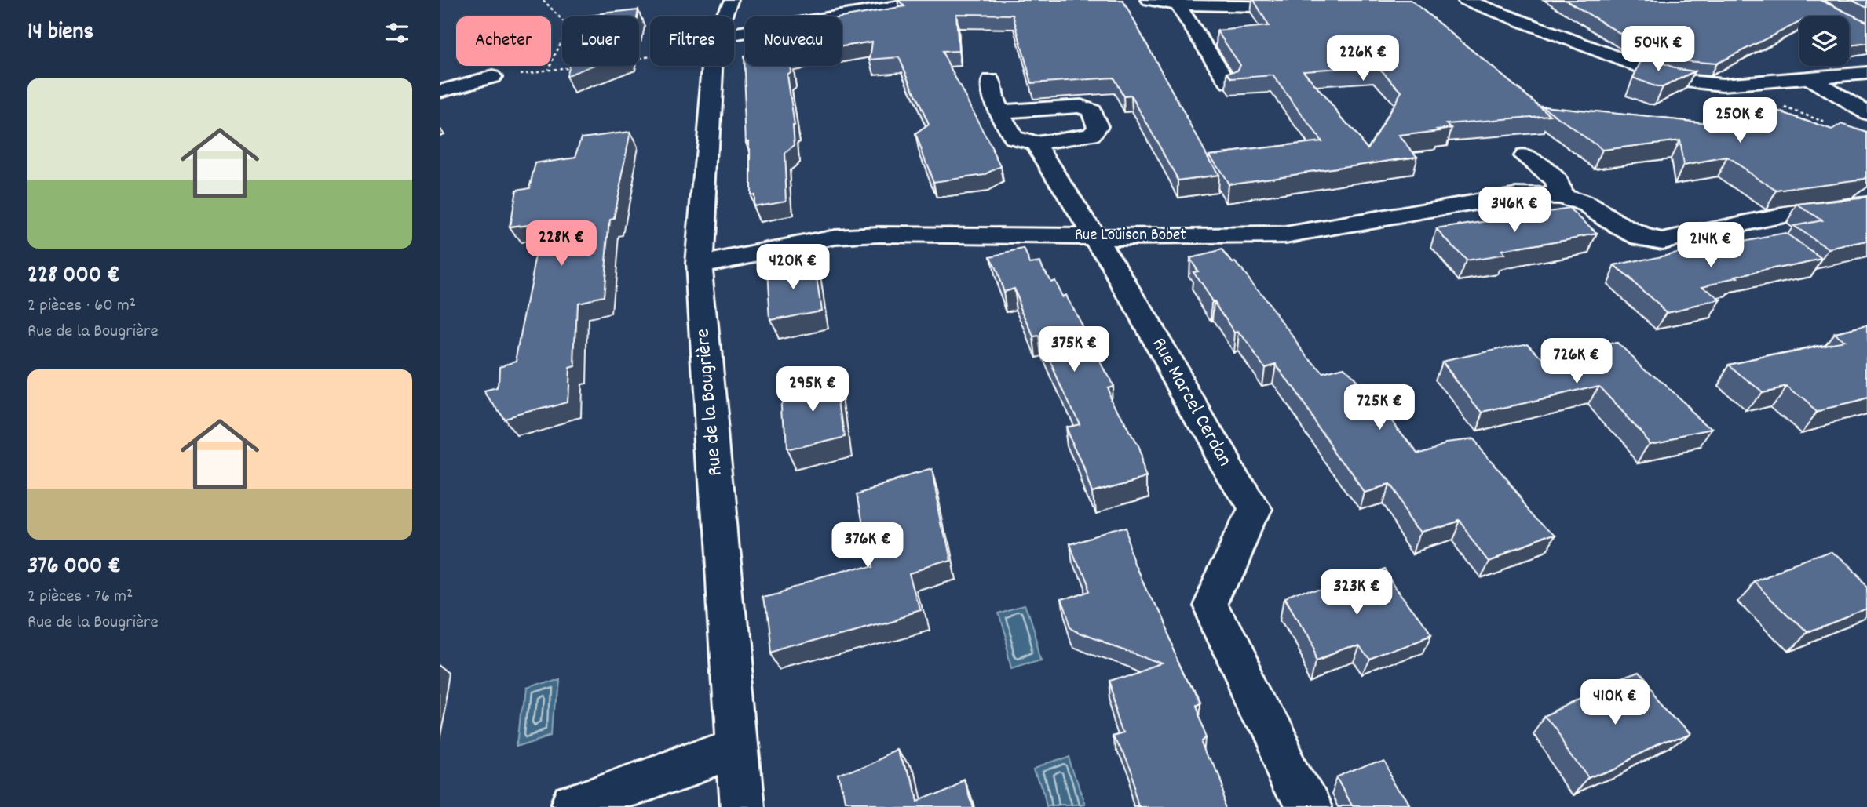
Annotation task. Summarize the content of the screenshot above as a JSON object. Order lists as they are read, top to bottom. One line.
{"streets":{"street":["Rue Louison Bobet","Rue de la Bougrière","Rue Marcel Cerdan"]},"crossings":[["Rue Louison Bobet","Rue de la Bougrière"],["Rue Louison Bobet","Rue Marcel Cerdan"]],"page":{"heading":"14 biens","chip":["Acheter","Louer","Filtres","Nouveau"],"price":["504K €","226K €","250K €","346K €","228K €","214K €","420K €","375K €","726K €","295K €","725K €","376K €","323K €","410K €"],"list":[{"name":"228 000 €","note":"2 pièces · 60 m² · Rue de la Bougrière"},{"name":"376 000 €","note":"2 pièces · 76 m² · Rue de la Bougrière"}]}}
